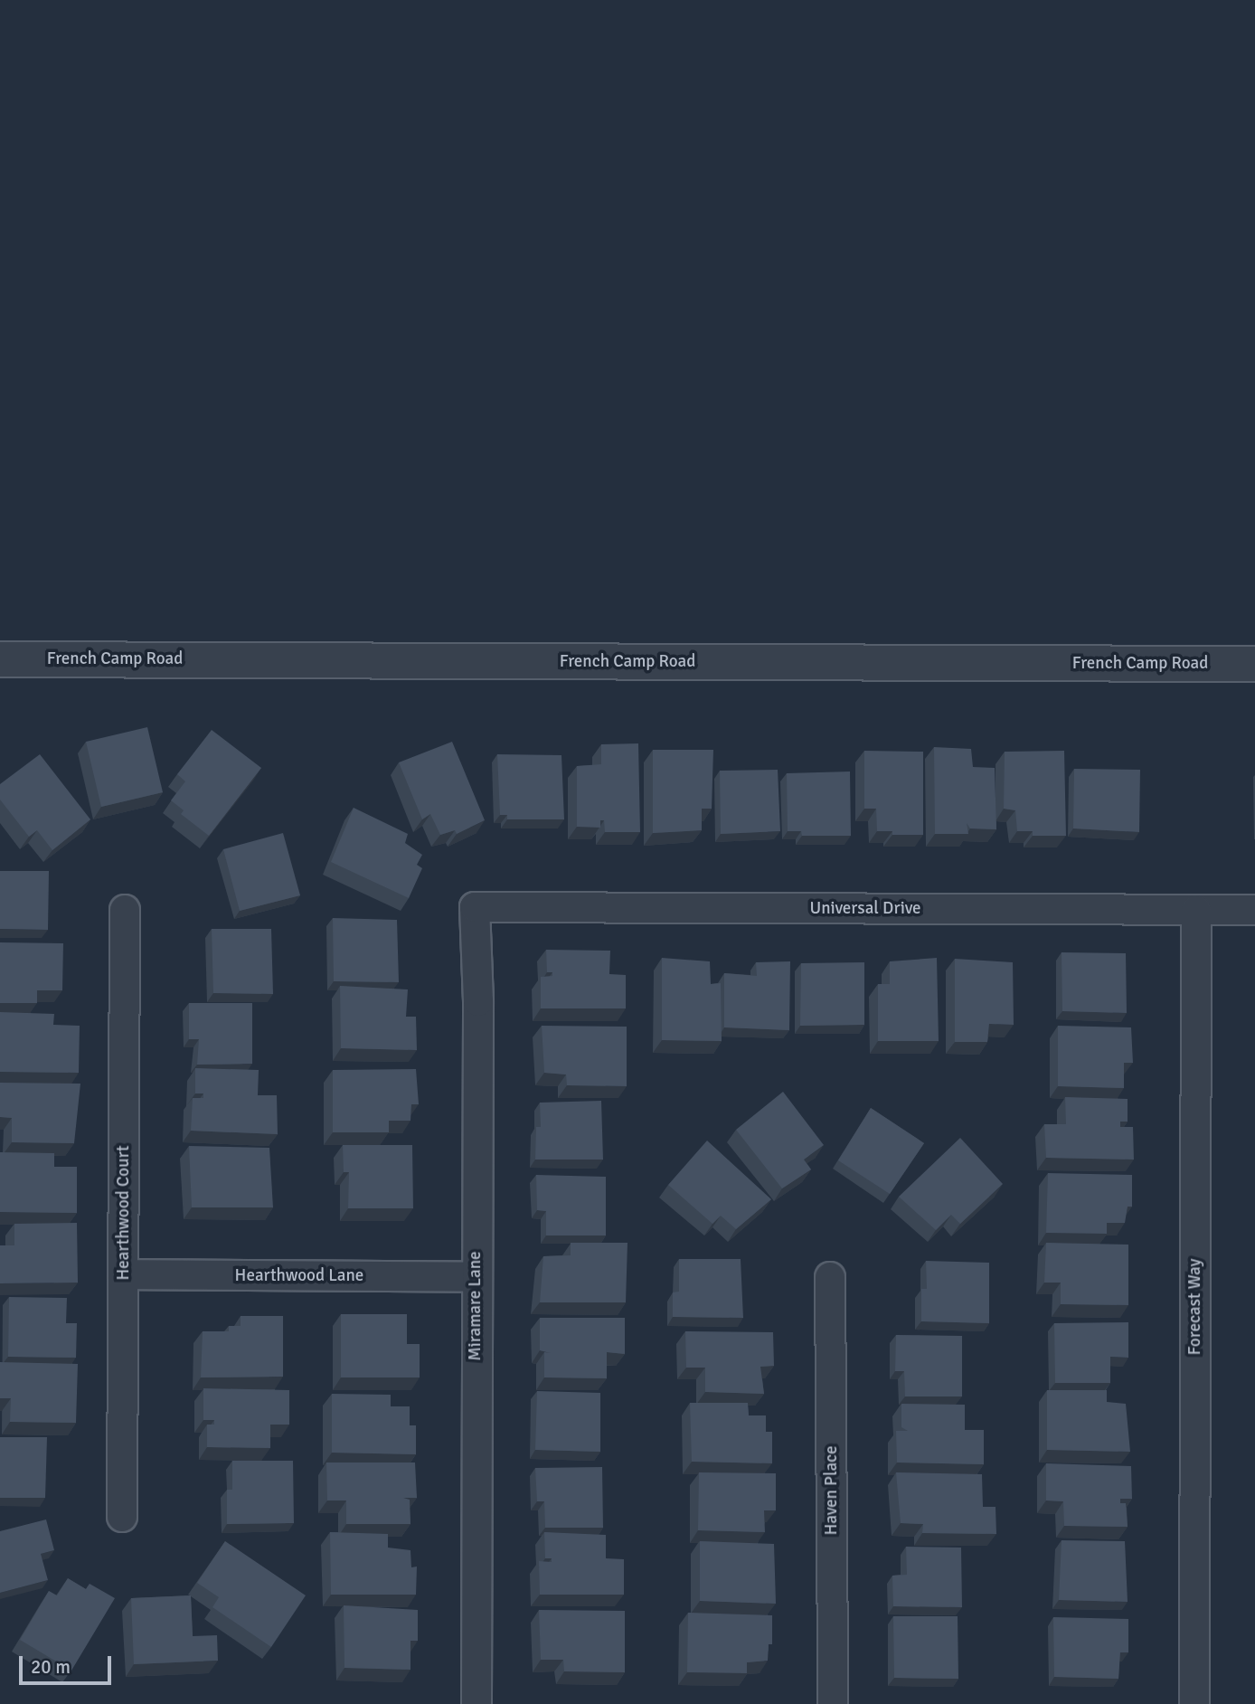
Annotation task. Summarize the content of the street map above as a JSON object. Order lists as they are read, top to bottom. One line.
{"streets":{"street":["French Camp Road","Universal Drive","Hearthwood Court","Hearthwood Lane","Miramare Lane","Forecast Way","Haven Place"]},"crossings":[["Universal Drive","Miramare Lane"],["Universal Drive","Forecast Way"],["Hearthwood Court","Hearthwood Lane"],["Hearthwood Lane","Miramare Lane"]],"scale_bar":"20 m"}
